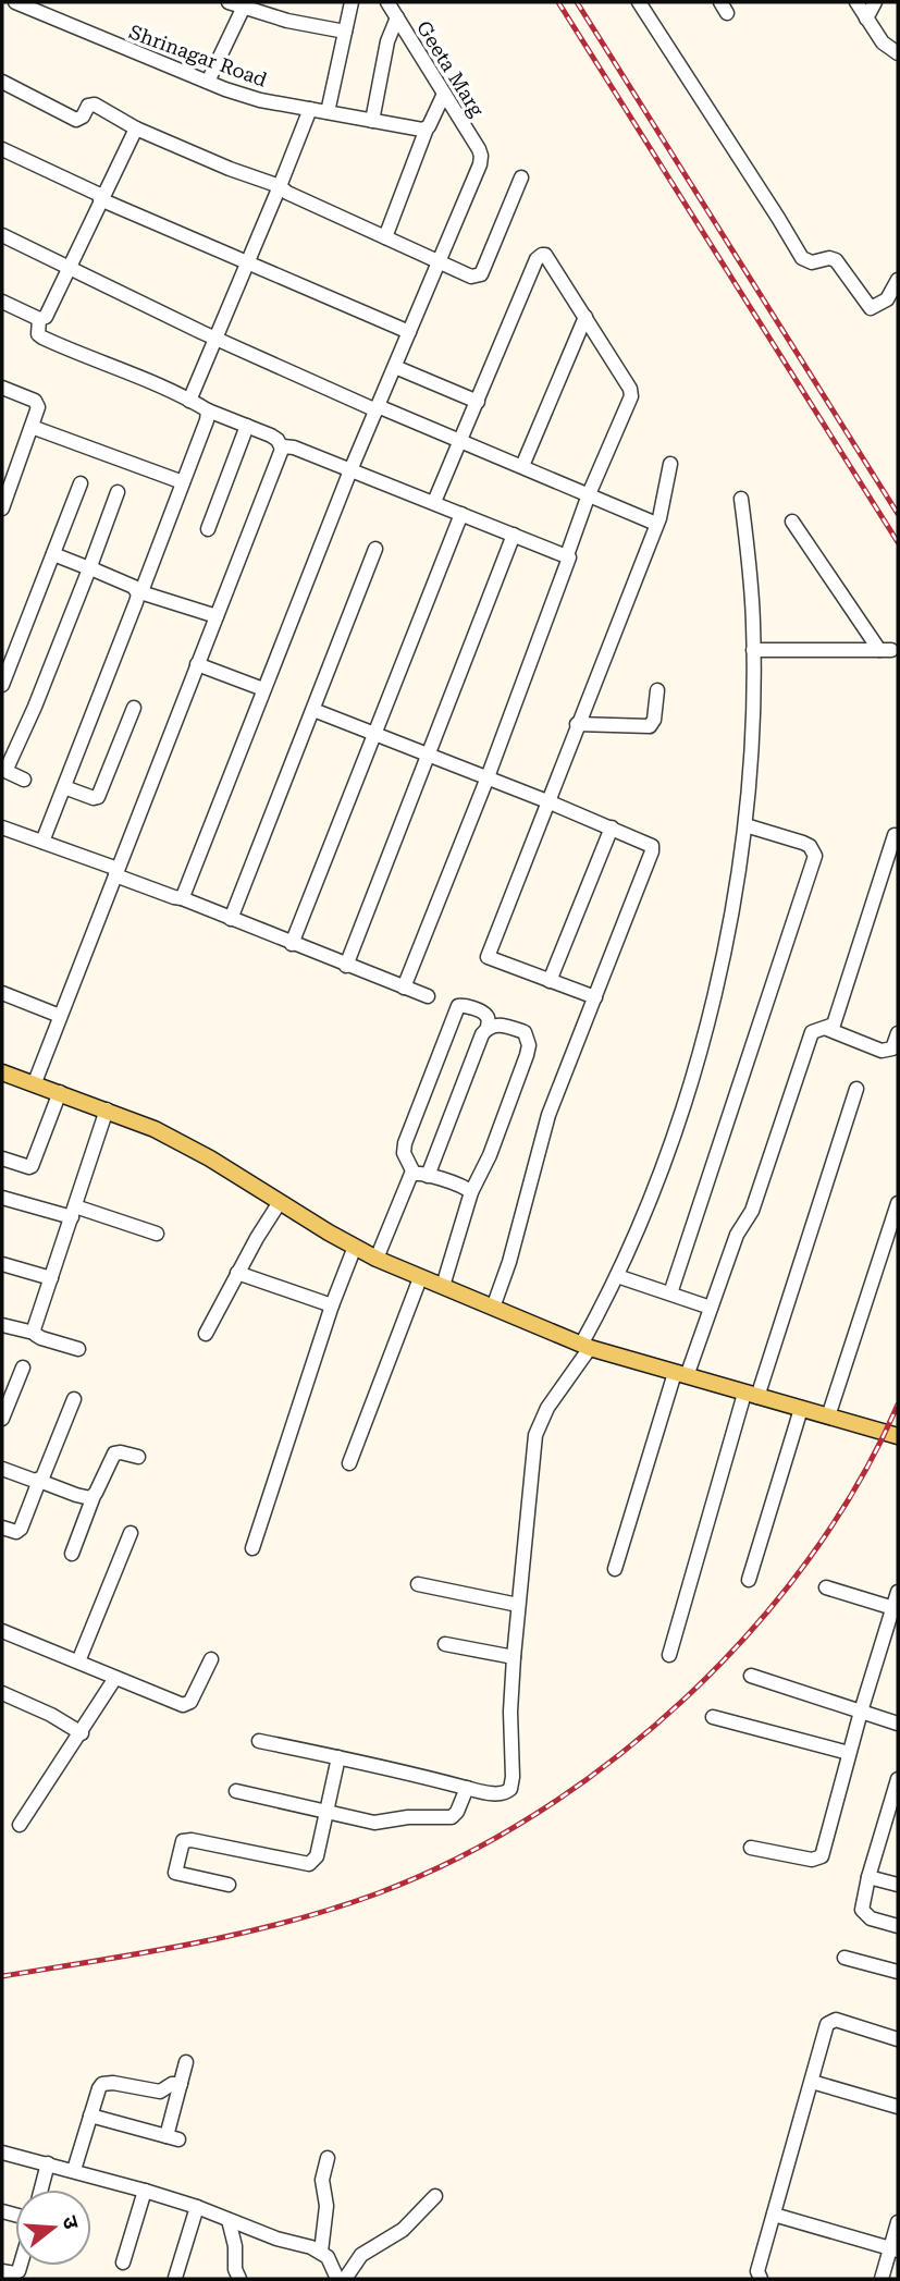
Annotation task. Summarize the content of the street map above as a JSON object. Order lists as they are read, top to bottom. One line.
{"streets":{"street":["Shrinagar Road","Geeta Marg"]},"north":"right"}
